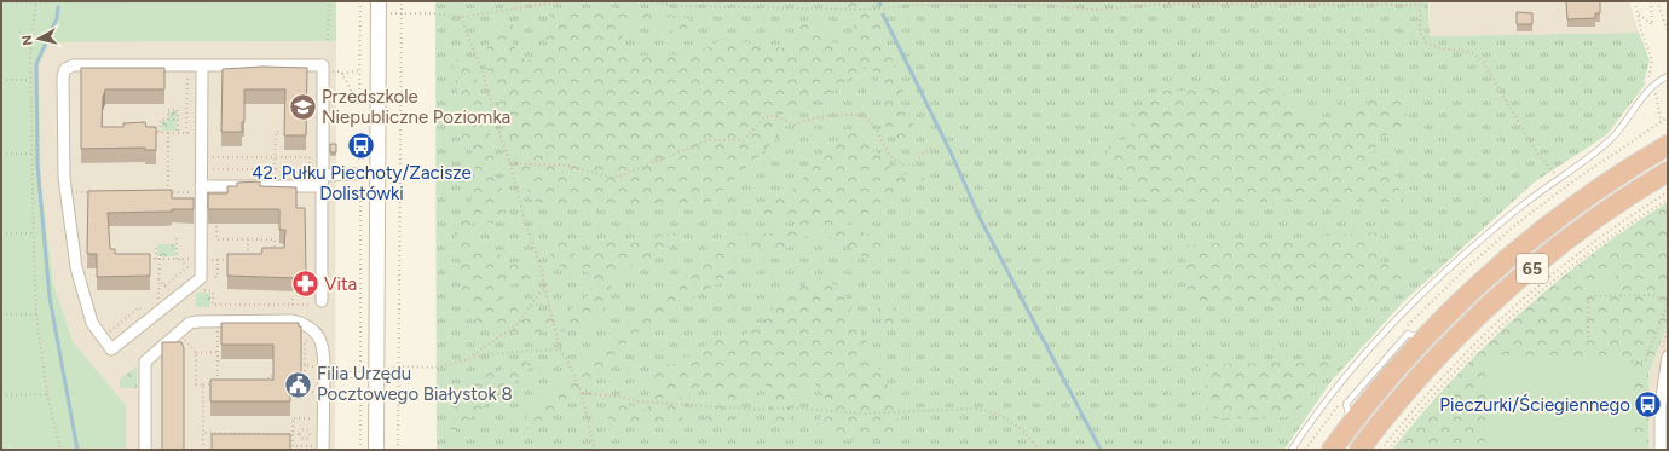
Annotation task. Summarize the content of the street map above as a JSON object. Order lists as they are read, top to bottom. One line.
{"streets":{"highway":["65"]},"places":{"school or university":["Przedszkole Niepubliczne Poziomka"],"bus stop":["42. Pułku Piechoty/Zacisze Dolistówki","Pieczurki/Ściegiennego"],"pharmacy":["Vita"],"public building":["Filia Urzędu Pocztowego Białystok 8"]},"north":"left"}
